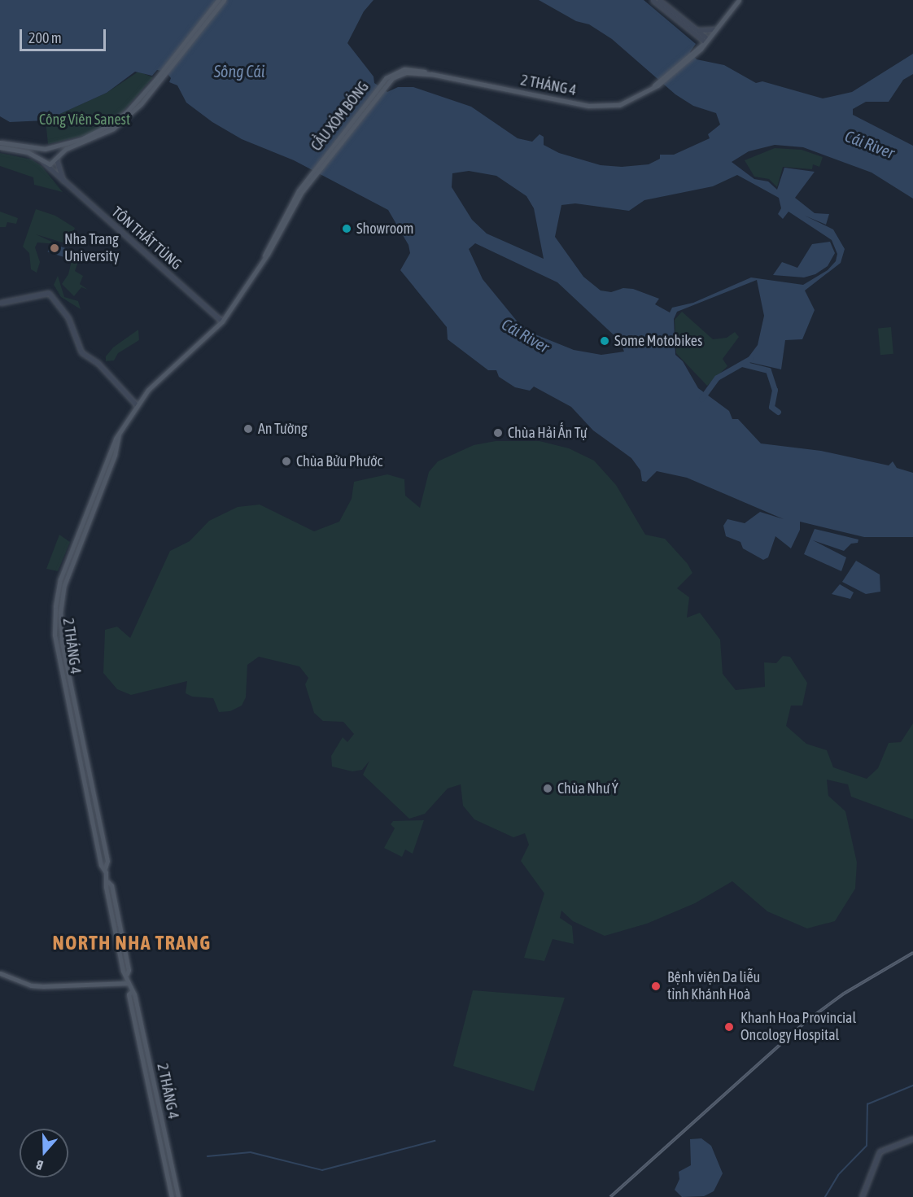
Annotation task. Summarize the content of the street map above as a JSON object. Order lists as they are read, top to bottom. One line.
{"streets":{"main road":["2 THÁNG 4","CẦU XÓM BÓNG"],"street":["TÔN THẤT TÙNG"]},"crossings":[["2 THÁNG 4","CẦU XÓM BÓNG"],["2 THÁNG 4","TÔN THẤT TÙNG"]],"districts":["NORTH NHA TRANG"],"water":["Sông Cái","Cái River"],"parks":["Công Viên Sanest"],"places":["Showroom","Nha Trang University","Some Motobikes","An Tường","Chùa Hải Ấn Tự","Chùa Bửu Phước","Chùa Như Ý","Bệnh viện Da liễu tỉnh Khánh Hoà","Khanh Hoa Provincial Oncology Hospital"],"scale_bar":"200 m","north":"bottom"}
